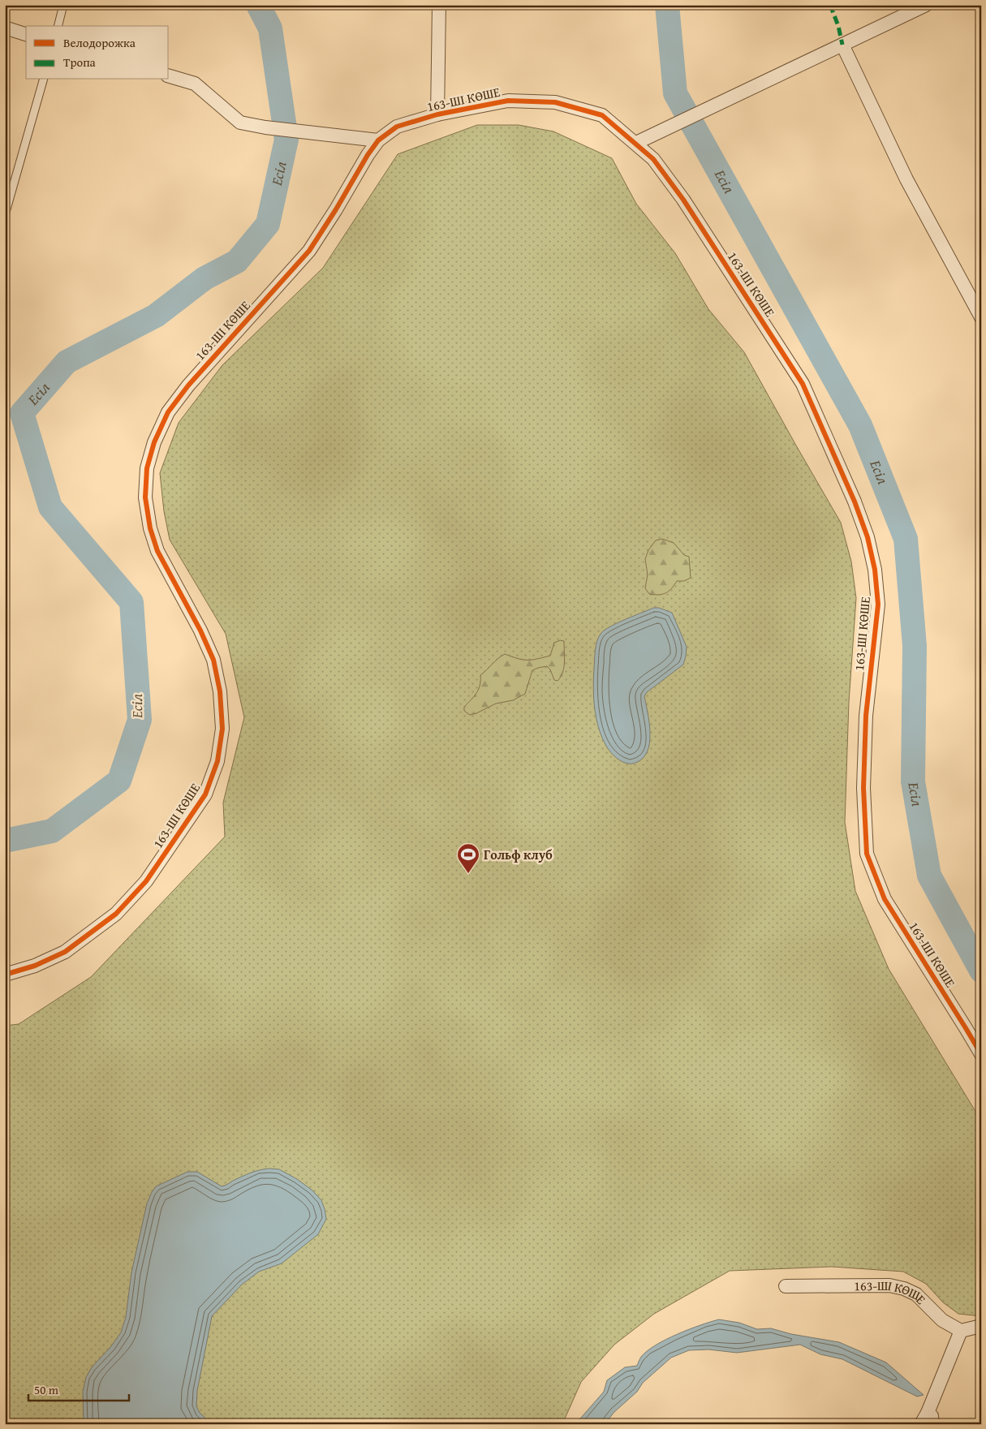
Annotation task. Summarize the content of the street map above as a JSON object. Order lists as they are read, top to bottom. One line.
{"streets":{"street":["163-ШІ КӨШЕ"]},"water":["Есіл"],"places":{"sports":["Гольф клуб"]},"legend":["Велодорожка","Тропа"],"scale_bar":"50 m"}
